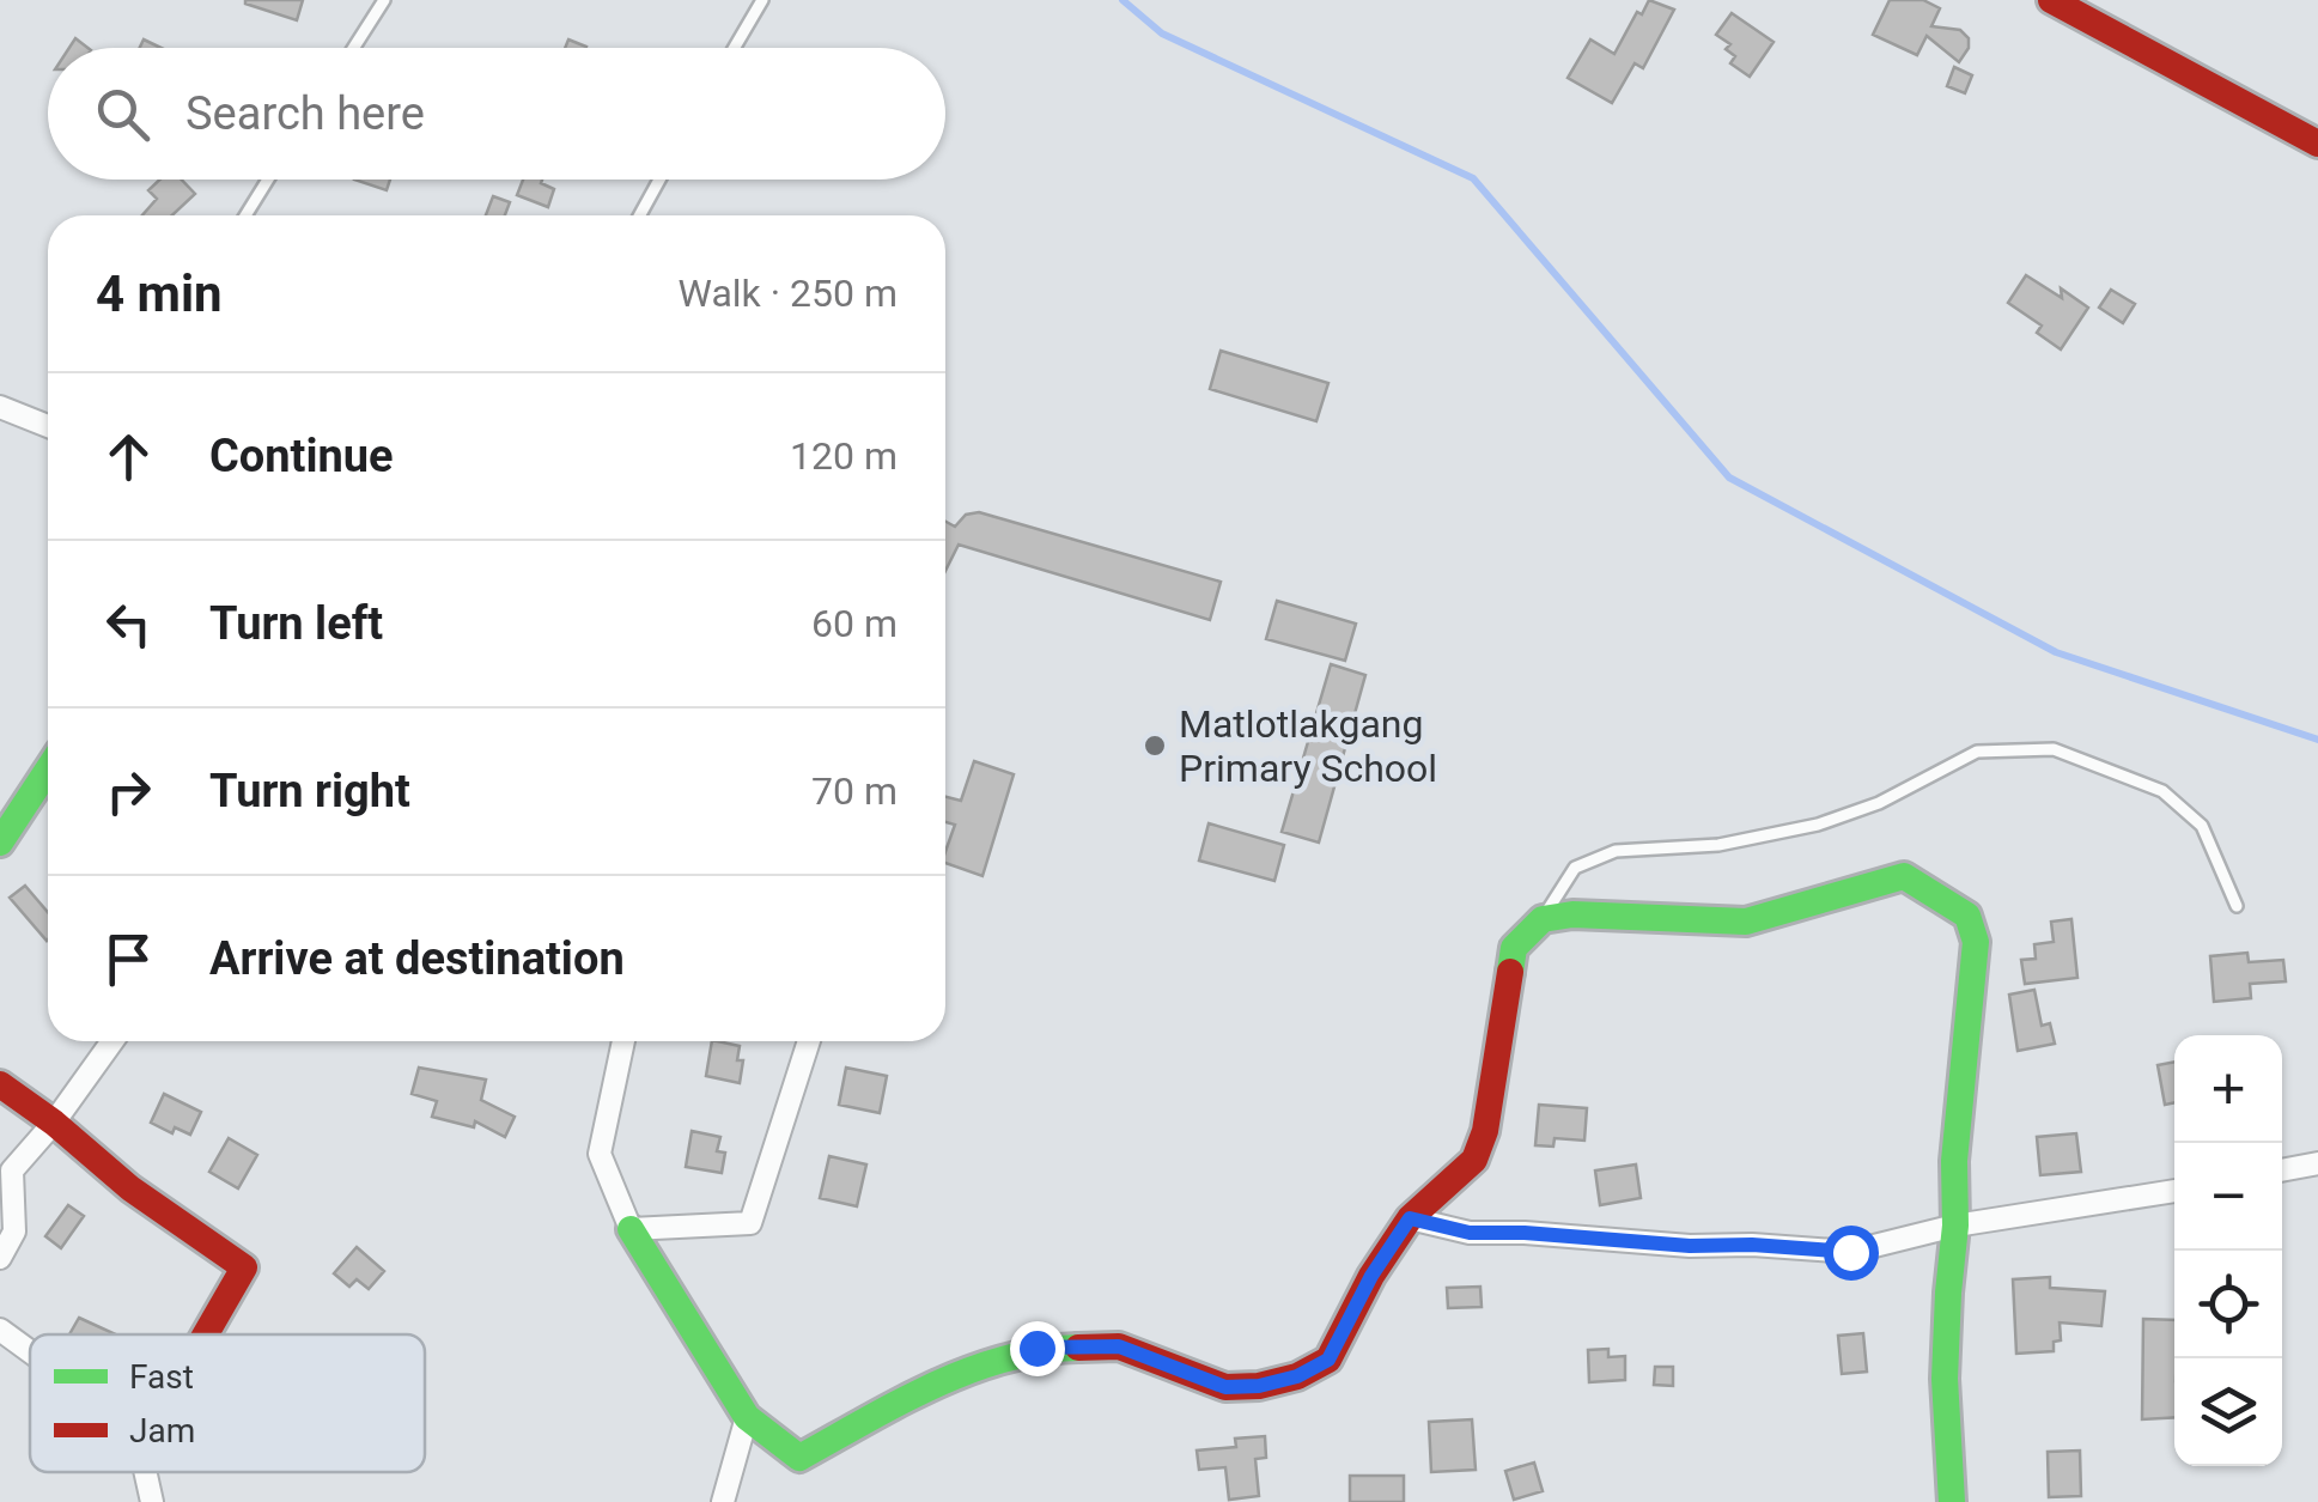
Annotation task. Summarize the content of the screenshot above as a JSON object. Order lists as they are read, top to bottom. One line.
{"places":["Matlotlakgang Primary School"],"legend":["Fast","Jam"],"page":{"search":"Search here","heading":["4 min","Walk · 250 m"],"list":[["Continue","120 m"],["Turn left","60 m"],["Turn right","70 m"],"Arrive at destination"],"map_buttons":["+","−"]}}
